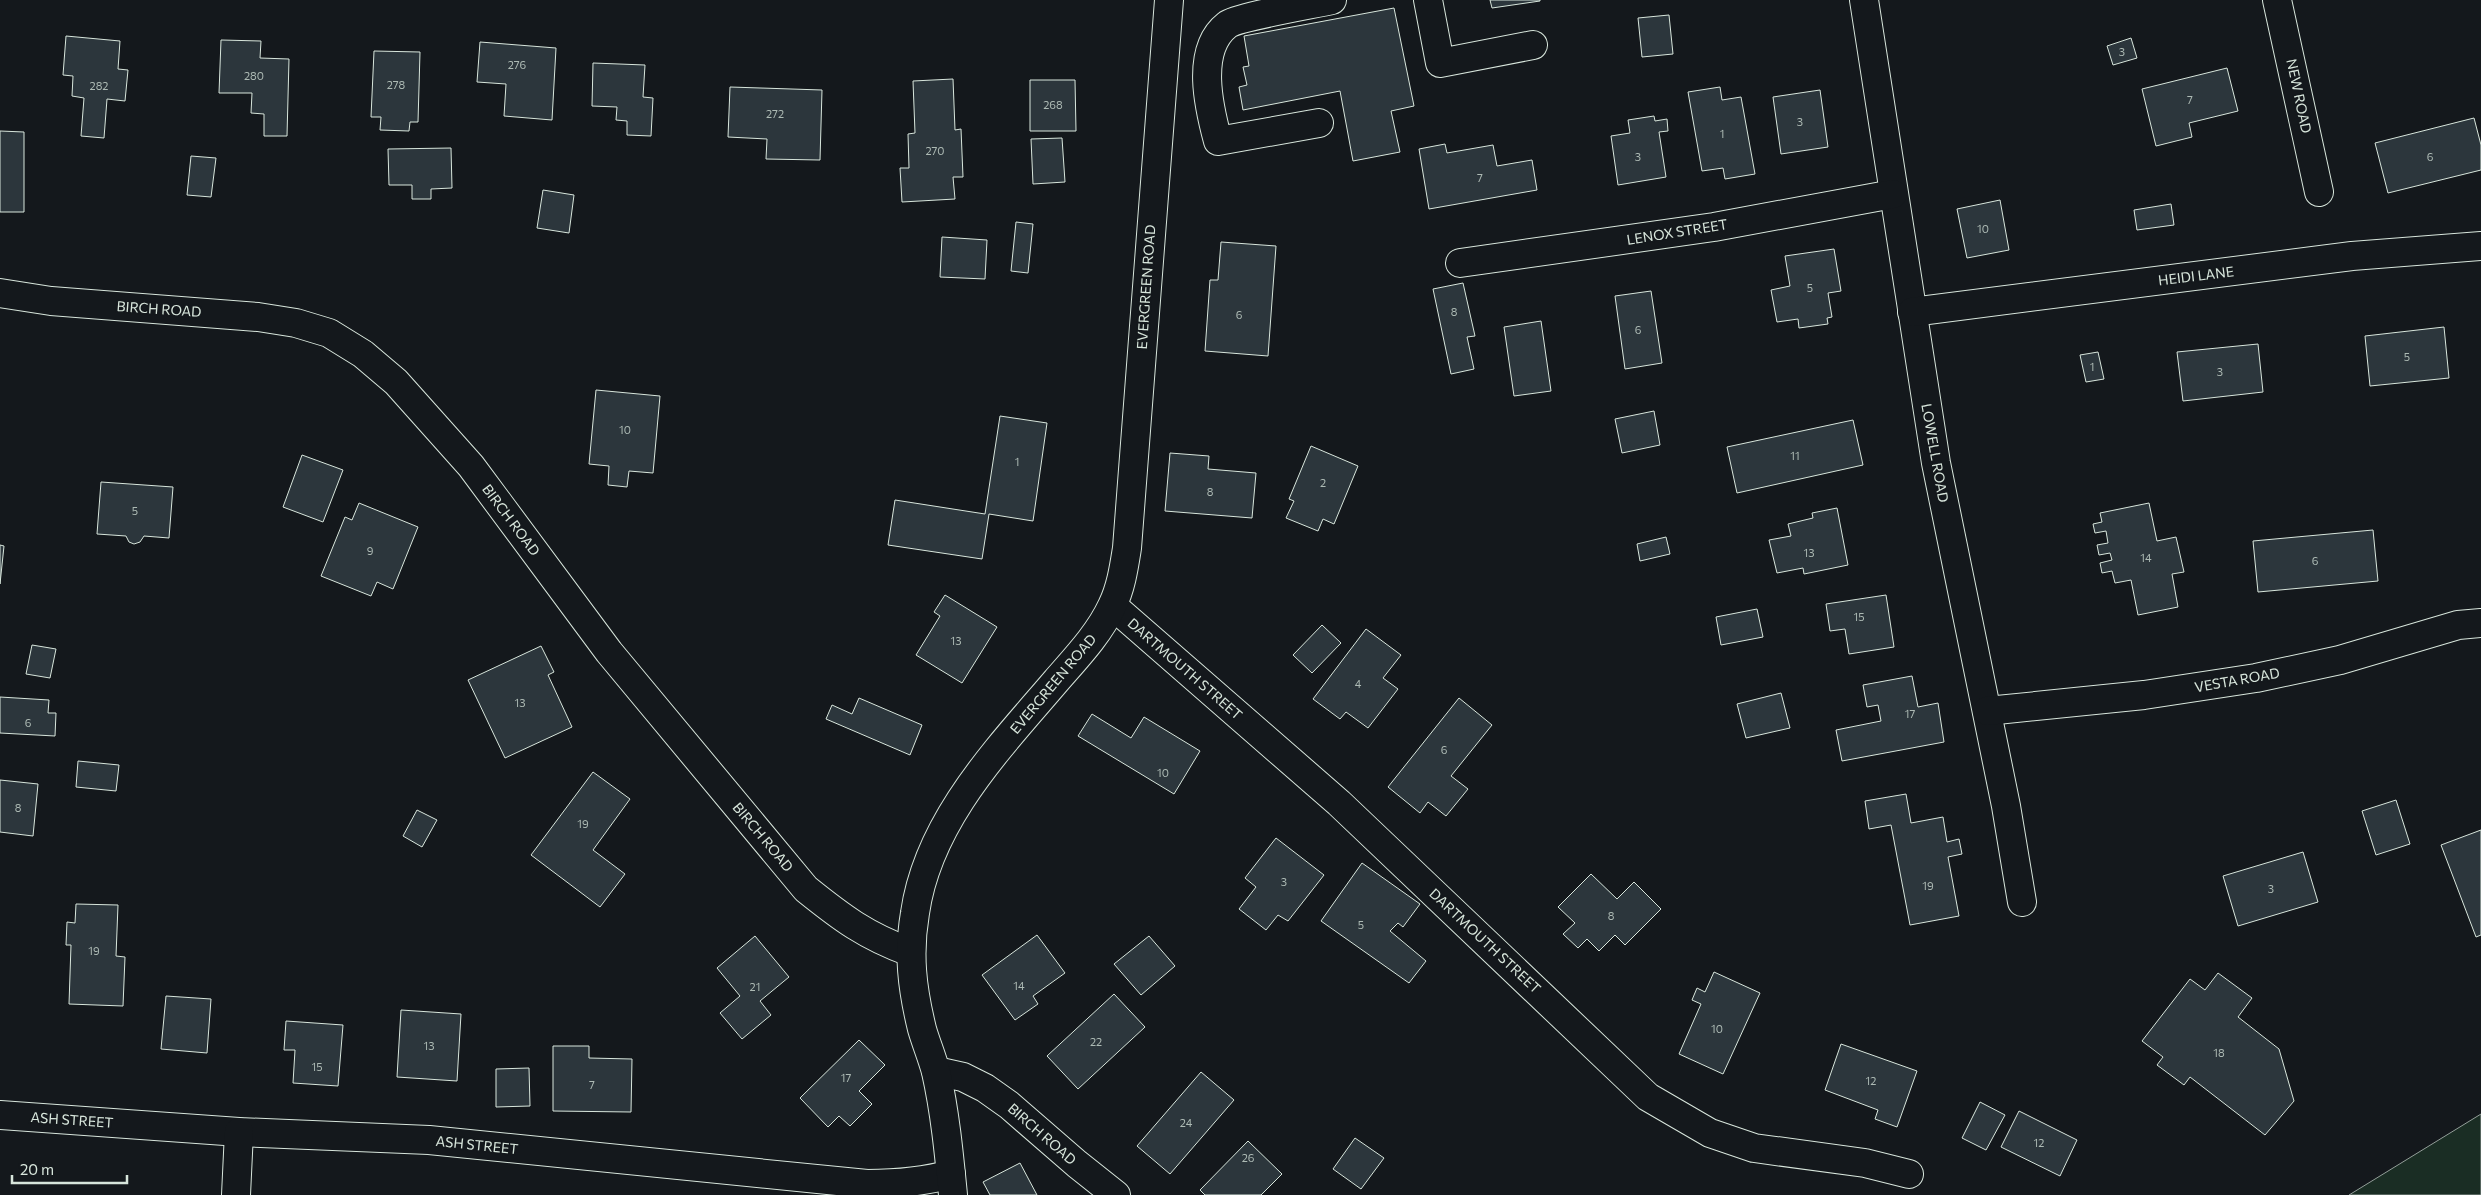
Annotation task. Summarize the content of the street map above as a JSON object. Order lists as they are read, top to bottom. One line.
{"streets":{"street":["NEW ROAD","LENOX STREET","HEIDI LANE","EVERGREEN ROAD","BIRCH ROAD","LOWELL ROAD","DARTMOUTH STREET","VESTA ROAD","ASH STREET"]},"crossings":[["LENOX STREET","LOWELL ROAD"],["HEIDI LANE","LOWELL ROAD"],["EVERGREEN ROAD","BIRCH ROAD"],["EVERGREEN ROAD","DARTMOUTH STREET"],["EVERGREEN ROAD","ASH STREET"],["LOWELL ROAD","VESTA ROAD"]],"house_numbers":["3","276","280","278","282","7","268","272","3","1","270","3","6","7","10","5","8","6","6","5","1","3","10","11","1","2","8","5","9","13","14","6","15","13","4","13","17","6","6","10","8","19","3","19","3","8","5","19","14","21","10","22","13","18","15","17","12","7","24","12","26"],"scale_bar":"20 m"}
